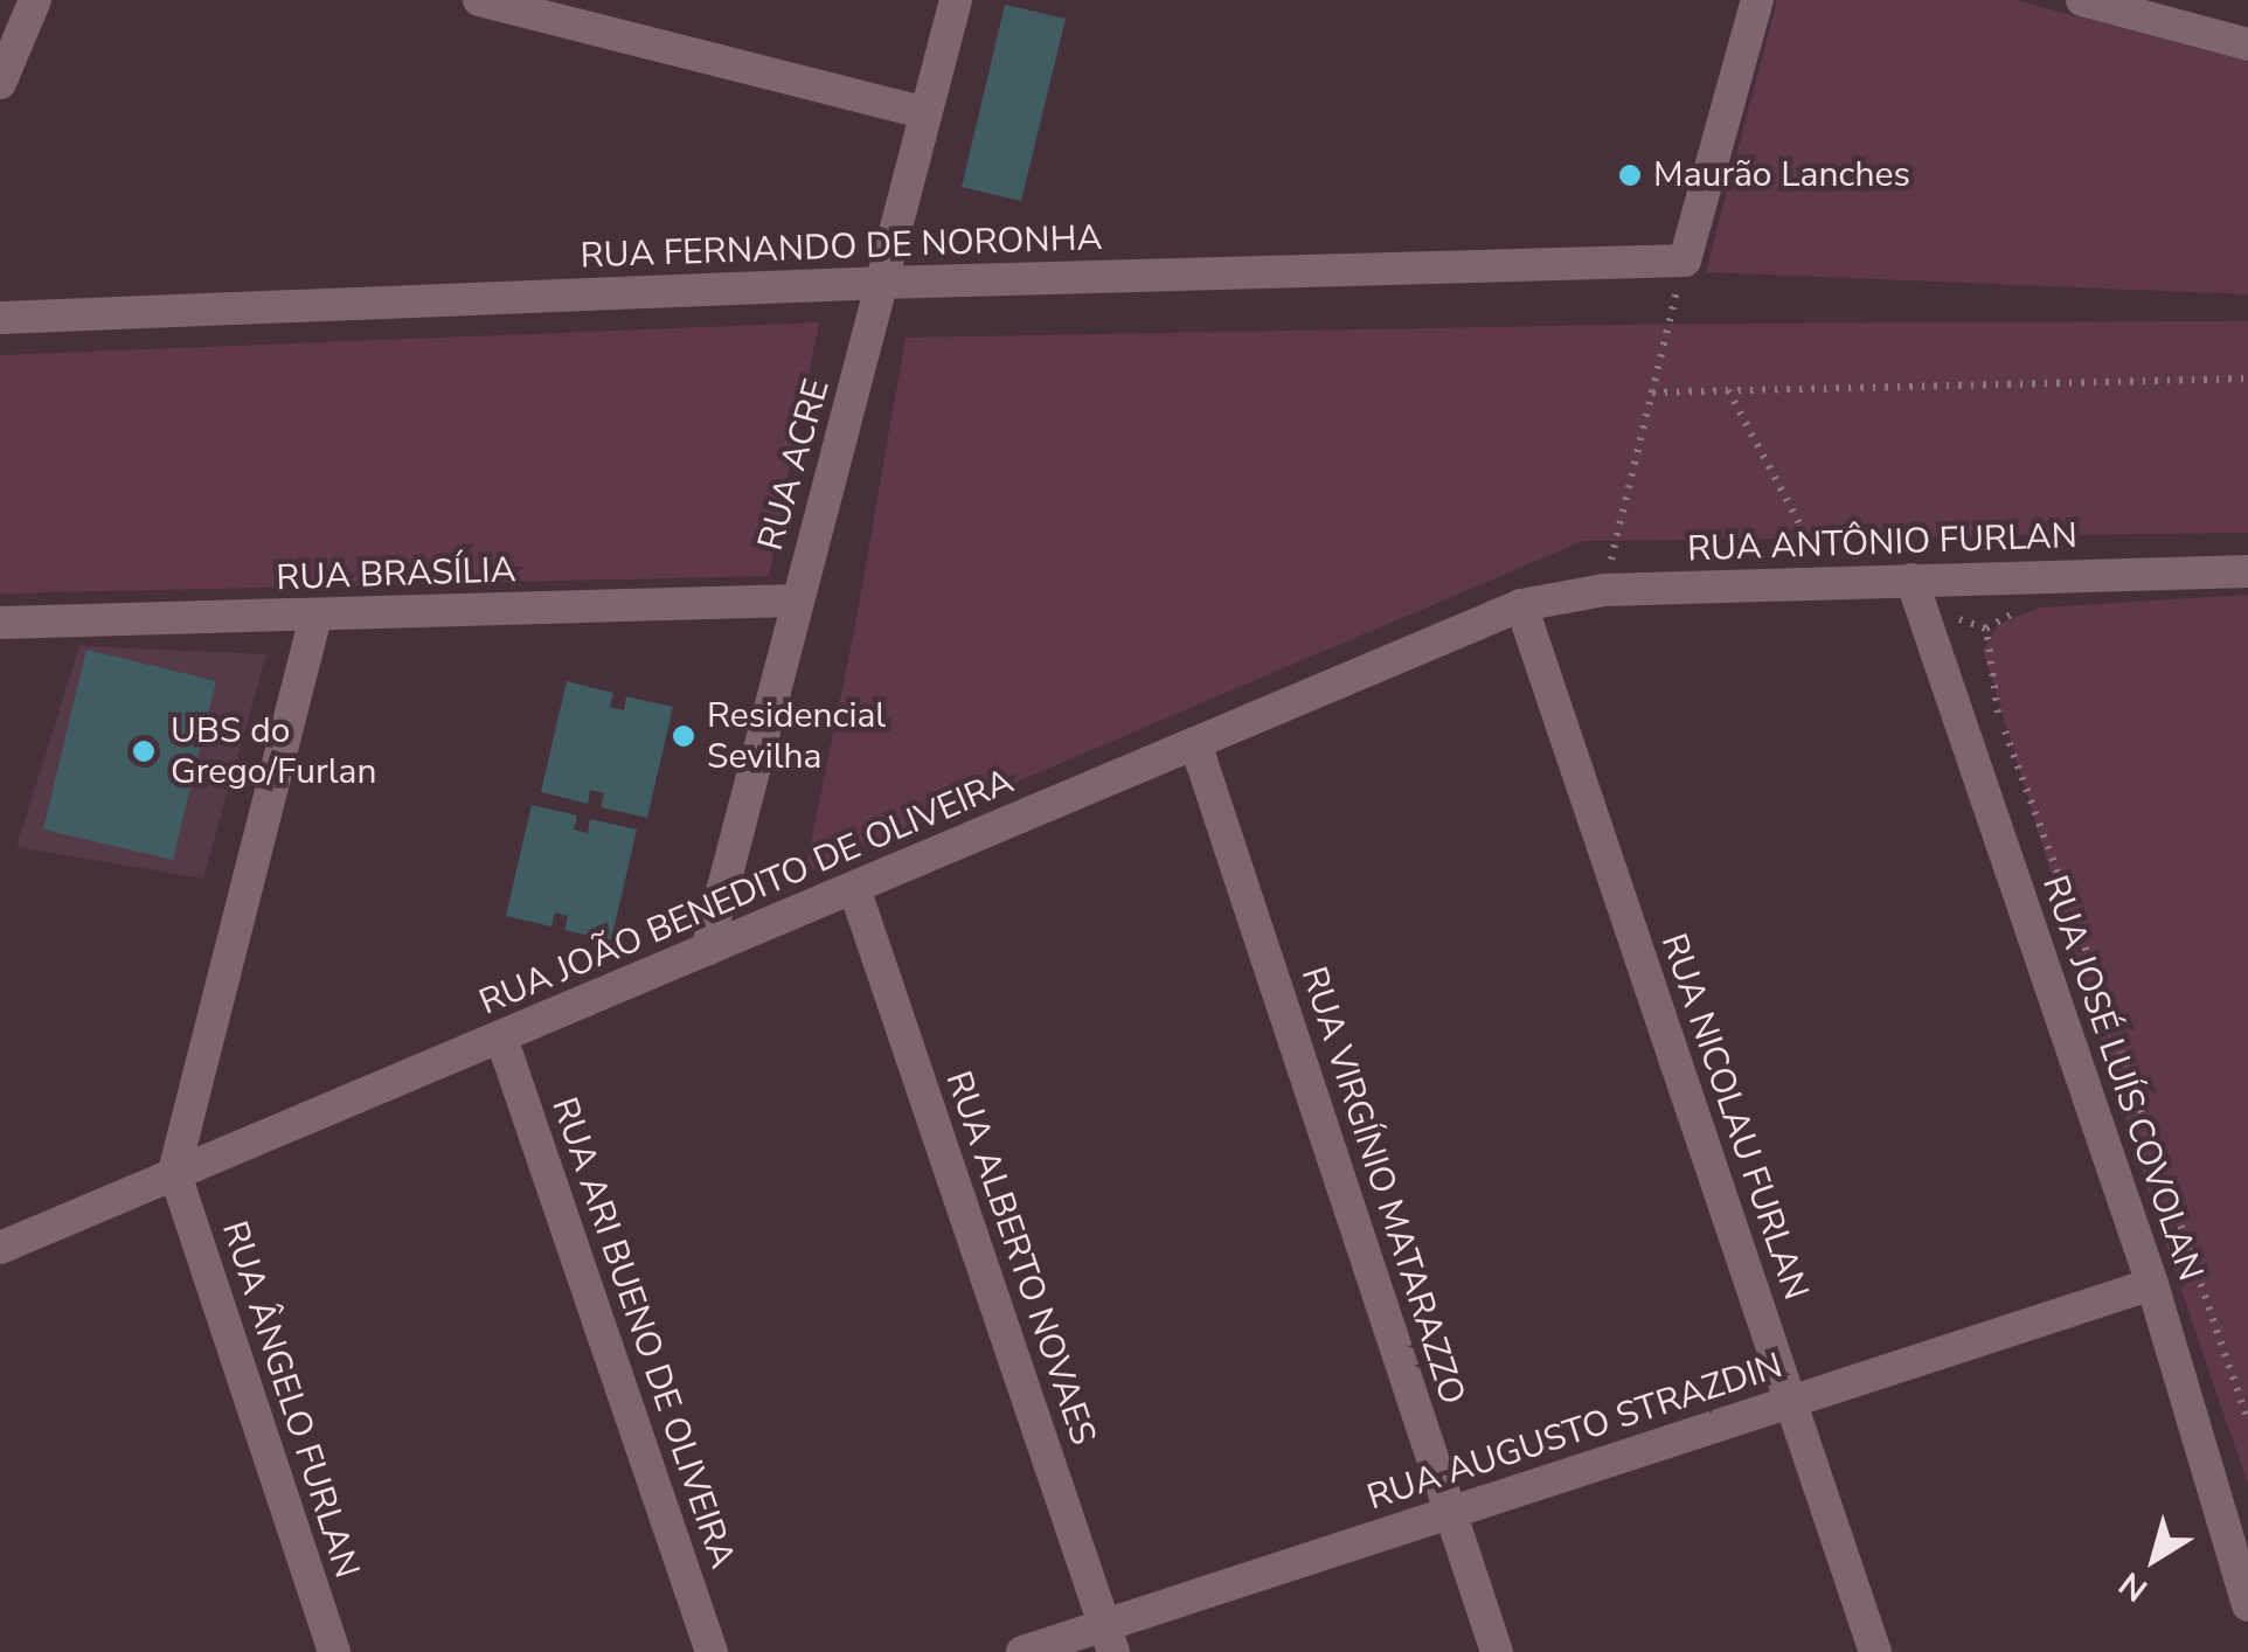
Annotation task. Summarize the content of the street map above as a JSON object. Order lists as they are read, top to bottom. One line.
{"streets":{"street":["RUA FERNANDO DE NORONHA","RUA ACRE","RUA ANTÔNIO FURLAN","RUA BRASÍLIA","RUA JOÃO BENEDITO DE OLIVEIRA","RUA JOSÉ LUÍS COVOLAN","RUA NICOLAU FURLAN","RUA VIRGÍNIO MATARAZZO","RUA ALBERTO NOVAES","RUA ARI BUENO DE OLIVEIRA","RUA ÂNGELO FURLAN","RUA AUGUSTO STRAZDIN"]},"crossings":[["RUA FERNANDO DE NORONHA","RUA ACRE"],["RUA ACRE","RUA BRASÍLIA"],["RUA ACRE","RUA JOÃO BENEDITO DE OLIVEIRA"],["RUA ANTÔNIO FURLAN","RUA JOÃO BENEDITO DE OLIVEIRA"],["RUA ANTÔNIO FURLAN","RUA JOSÉ LUÍS COVOLAN"],["RUA ANTÔNIO FURLAN","RUA NICOLAU FURLAN"],["RUA JOÃO BENEDITO DE OLIVEIRA","RUA NICOLAU FURLAN"],["RUA JOÃO BENEDITO DE OLIVEIRA","RUA VIRGÍNIO MATARAZZO"],["RUA JOÃO BENEDITO DE OLIVEIRA","RUA ALBERTO NOVAES"],["RUA JOÃO BENEDITO DE OLIVEIRA","RUA ARI BUENO DE OLIVEIRA"],["RUA JOÃO BENEDITO DE OLIVEIRA","RUA ÂNGELO FURLAN"],["RUA JOSÉ LUÍS COVOLAN","RUA AUGUSTO STRAZDIN"],["RUA NICOLAU FURLAN","RUA AUGUSTO STRAZDIN"],["RUA VIRGÍNIO MATARAZZO","RUA AUGUSTO STRAZDIN"],["RUA ALBERTO NOVAES","RUA AUGUSTO STRAZDIN"]],"places":["Maurão Lanches","Residencial Sevilha","UBS do Grego/Furlan"],"north":"bottom left"}
